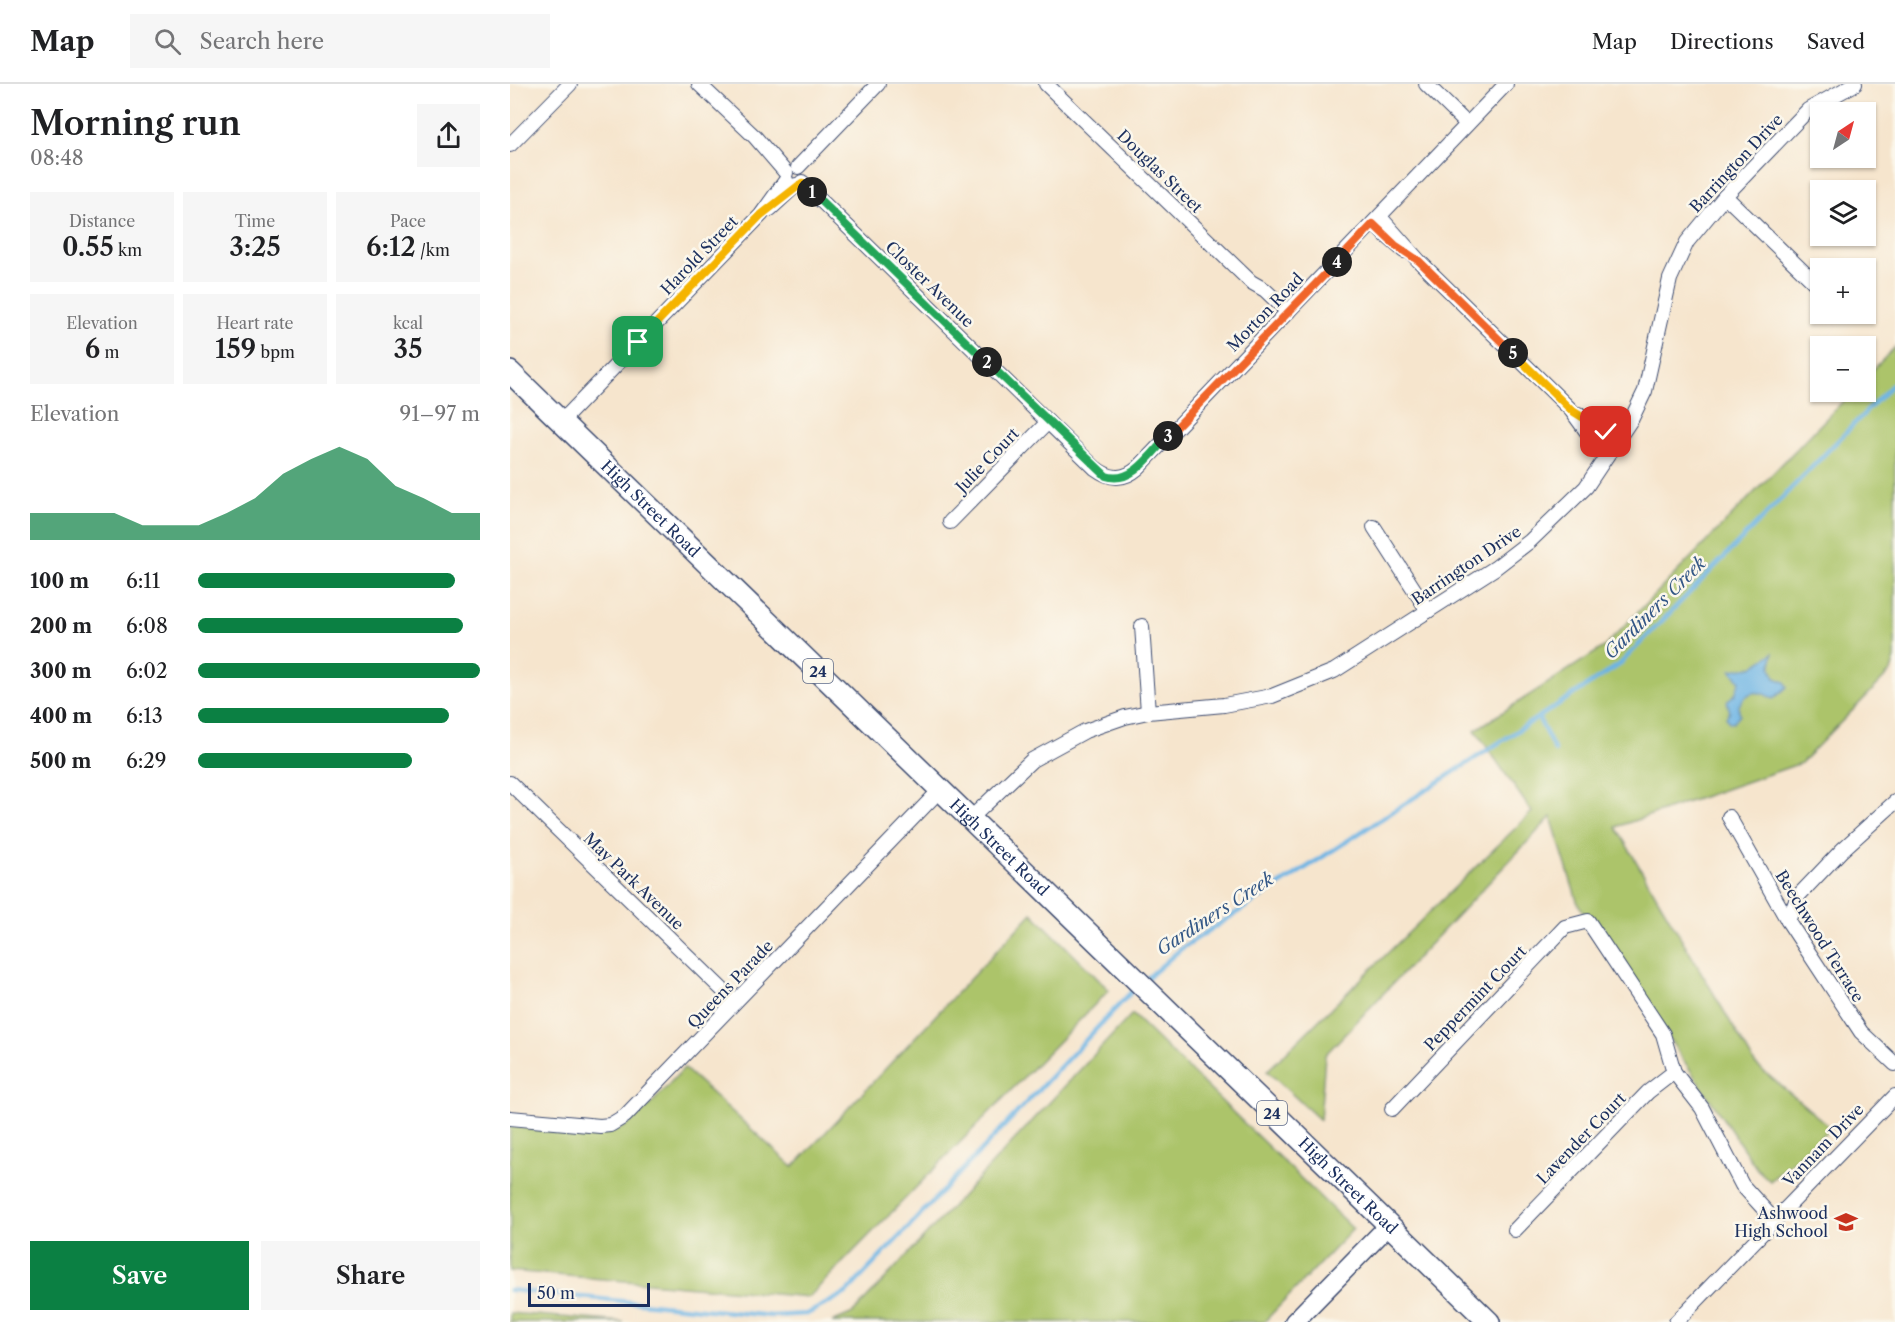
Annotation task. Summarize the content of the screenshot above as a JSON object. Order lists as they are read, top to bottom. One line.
{"streets":{"main road":["High Street Road","24"],"street":["Barrington Drive","Douglas Street","Harold Street","Closter Avenue","Morton Road","Julie Court","May Park Avenue","Beechwood Terrace","Queens Parade","Peppermint Court","Lavender Court","Vannam Drive"]},"crossings":[["Barrington Drive","High Street Road"],["Douglas Street","Morton Road"],["Harold Street","Closter Avenue"],["Harold Street","High Street Road"],["Closter Avenue","Morton Road"],["Closter Avenue","Julie Court"],["High Street Road","Queens Parade"],["May Park Avenue","Queens Parade"],["Peppermint Court","Lavender Court"]],"water":["Gardiners Creek"],"places":{"school or university":["Ashwood High School"]},"scale_bar":"50 m","north":"top right","page":{"header":"Map","search":"Search here","nav":["Map","Directions","Saved"],"heading":["Morning run","08:48"],"map_buttons":["+","−"],"pins":["1","4","5","2","3"],"stats":[["Distance","0.55 km"],["Time","3:25"],["Pace","6:12 /km"],["Elevation","6 m"],["Heart rate","159 bpm"],["kcal","35"]],"chart":["Elevation","91–97 m"],"list":[{"name":"100 m","note":"6:11"},{"name":"200 m","note":"6:08"},{"name":"300 m","note":"6:02"},{"name":"400 m","note":"6:13"},{"name":"500 m","note":"6:29"}],"buttons":["Save","Share"],"scale":"50 m"}}
